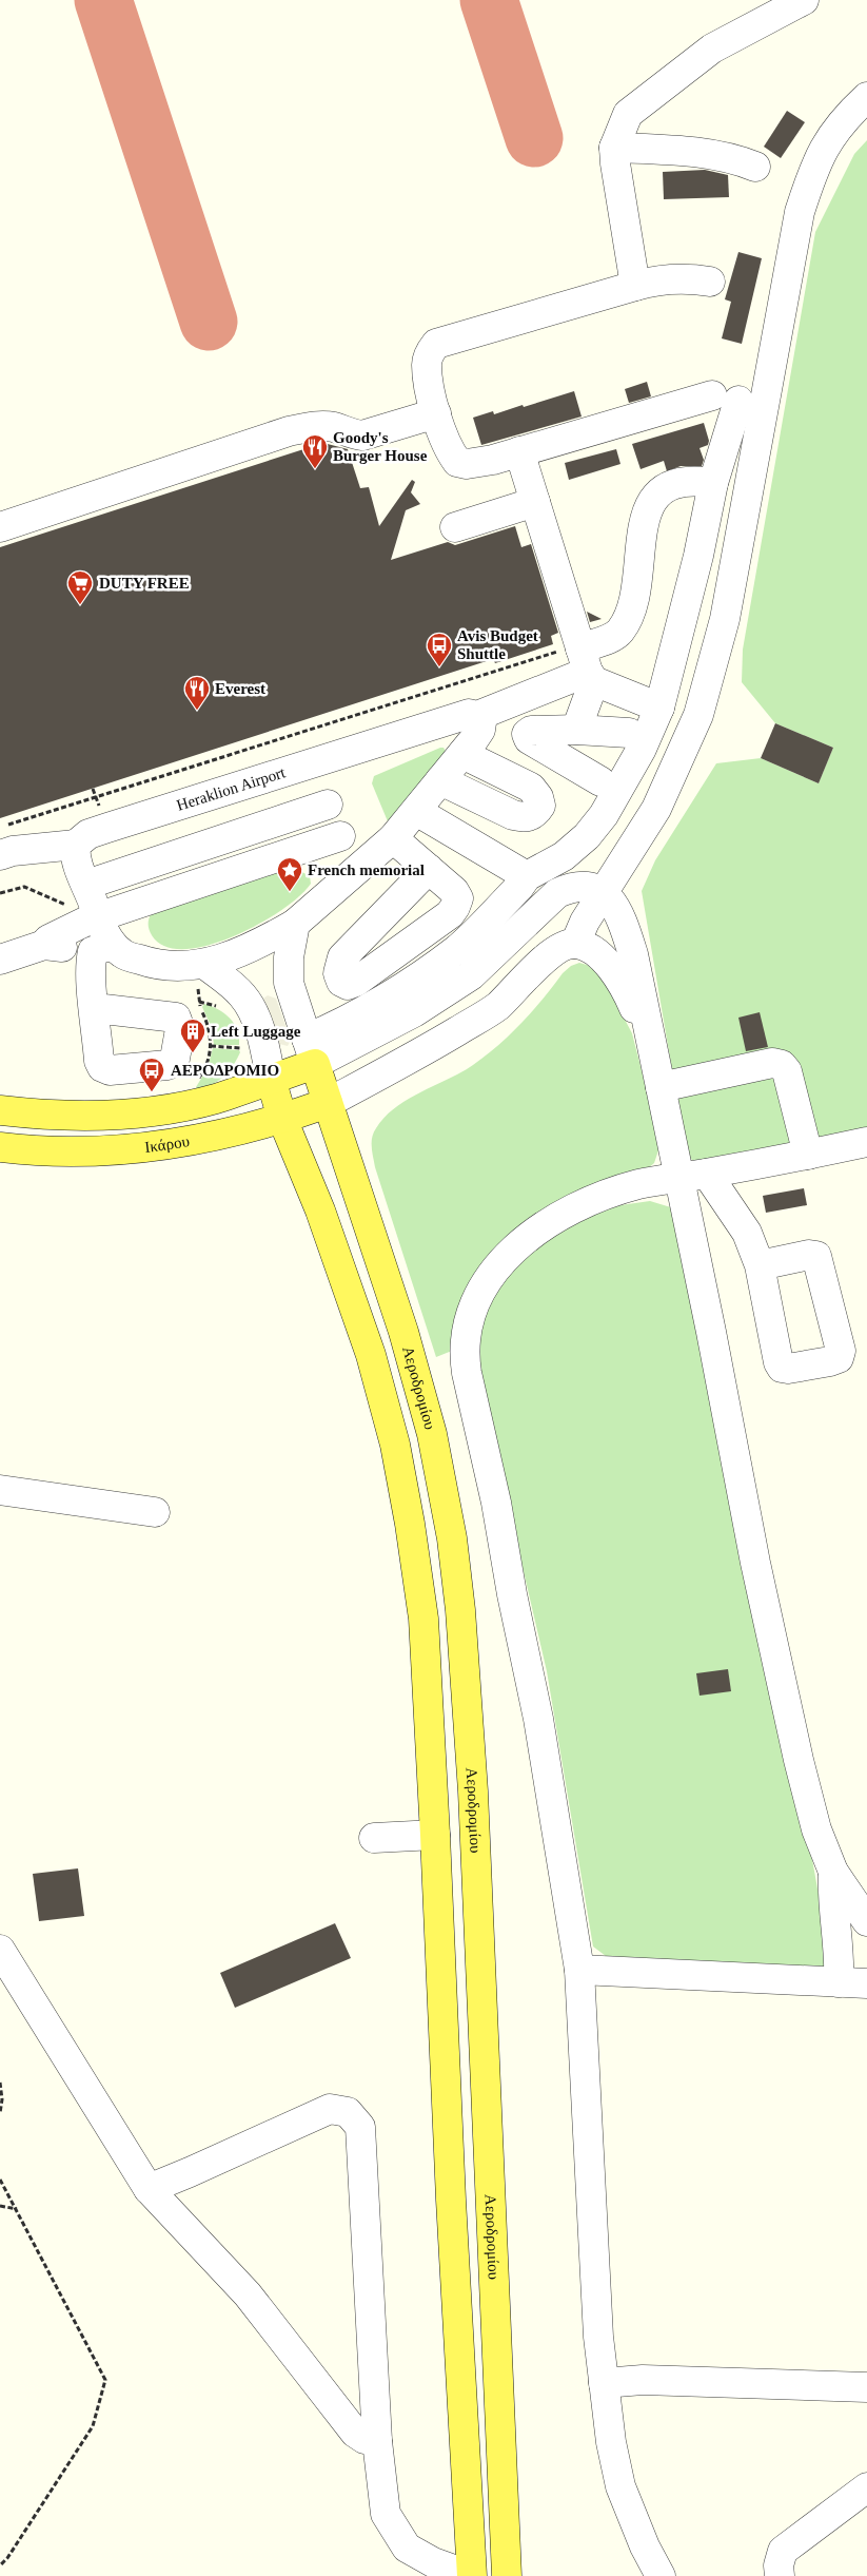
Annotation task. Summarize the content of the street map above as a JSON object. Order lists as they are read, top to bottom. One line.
{"streets":{"main road":["Ικάρου","Αεροδρομίου"],"street":["Heraklion Airport"]},"crossings":[["Ικάρου","Αεροδρομίου"]],"places":{"restaurant":["Goody's Burger House","Everest"],"supermarket":["DUTY FREE"],"bus stop":["Avis Budget Shuttle","ΑΕΡΟΔΡΟΜΙΟ"],"place":["French memorial"],"building":["Left Luggage"]}}
